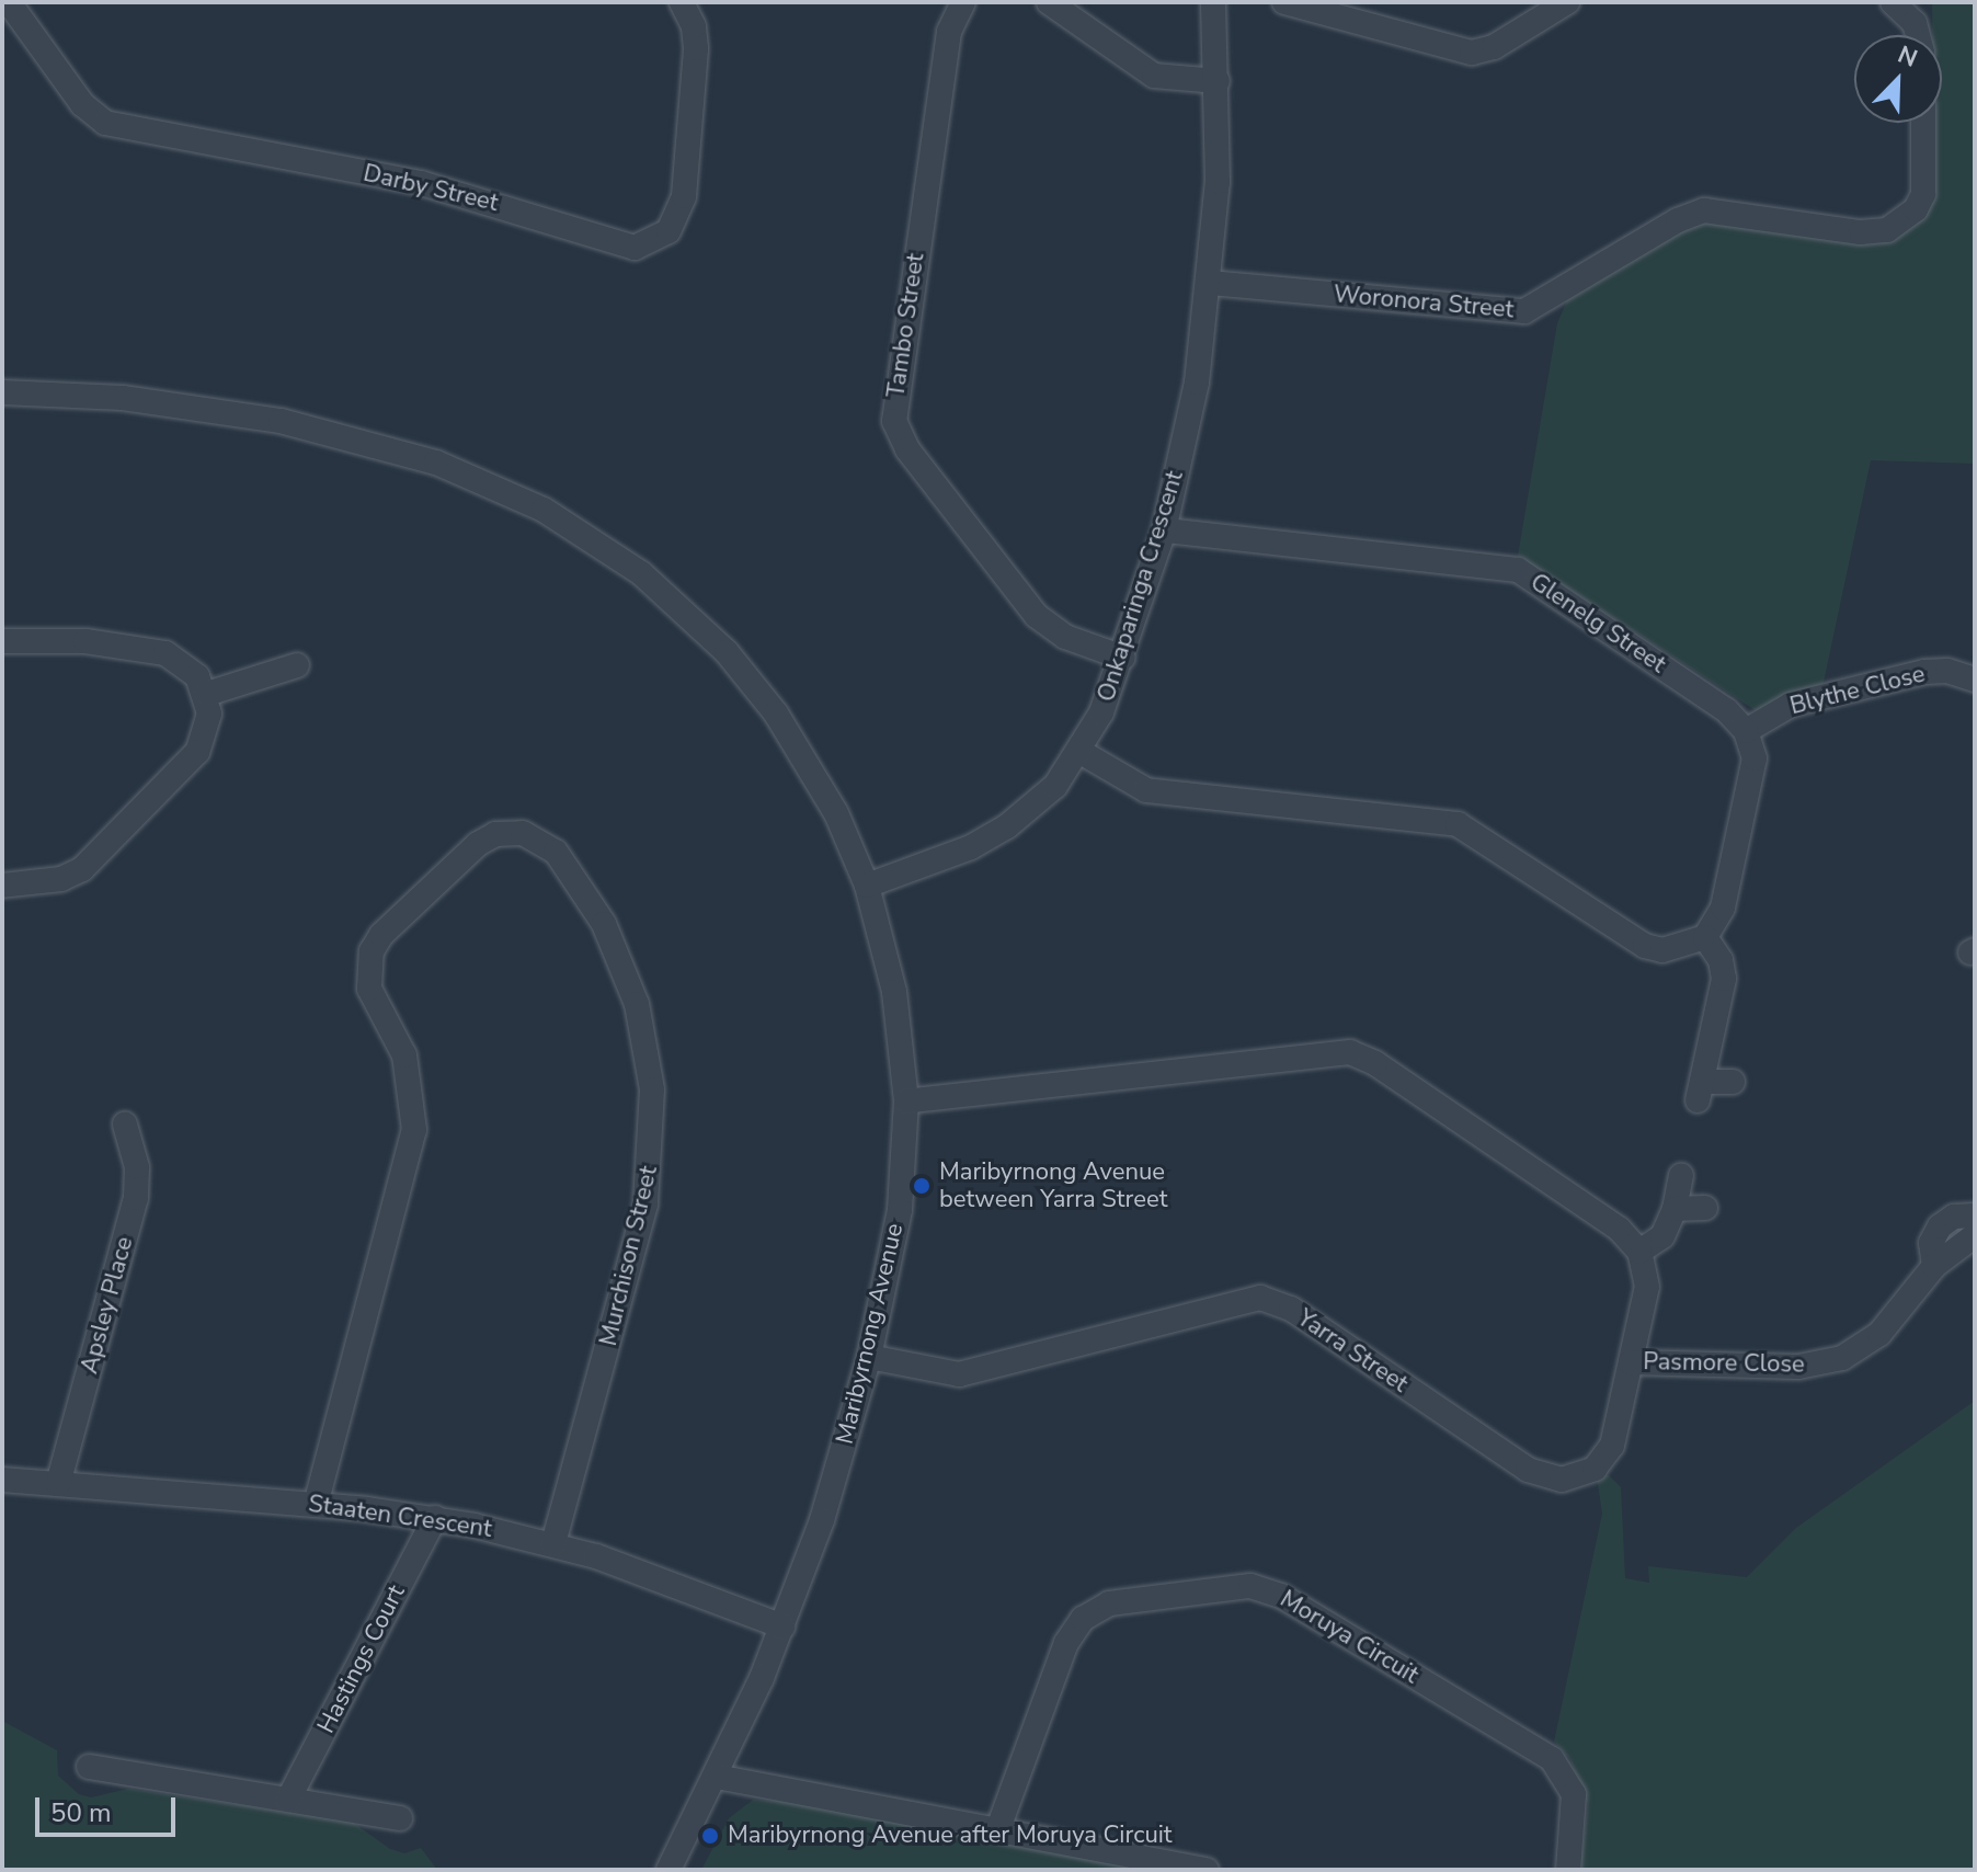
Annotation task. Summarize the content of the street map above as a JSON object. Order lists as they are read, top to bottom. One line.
{"streets":{"street":["Darby Street","Woronora Street","Tambo Street","Onkaparinga Crescent","Glenelg Street","Blythe Close","Murchison Street","Apsley Place","Maribyrnong Avenue","Yarra Street","Pasmore Close","Staaten Crescent","Moruya Circuit","Hastings Court"]},"crossings":[["Woronora Street","Onkaparinga Crescent"],["Tambo Street","Onkaparinga Crescent"],["Onkaparinga Crescent","Glenelg Street"],["Onkaparinga Crescent","Maribyrnong Avenue"],["Glenelg Street","Blythe Close"],["Murchison Street","Staaten Crescent"],["Apsley Place","Staaten Crescent"],["Maribyrnong Avenue","Yarra Street"],["Maribyrnong Avenue","Staaten Crescent"],["Yarra Street","Pasmore Close"],["Staaten Crescent","Hastings Court"]],"places":["Maribyrnong Avenue between Yarra Street","Maribyrnong Avenue after Moruya Circuit"],"scale_bar":"50 m","north":"top right"}
